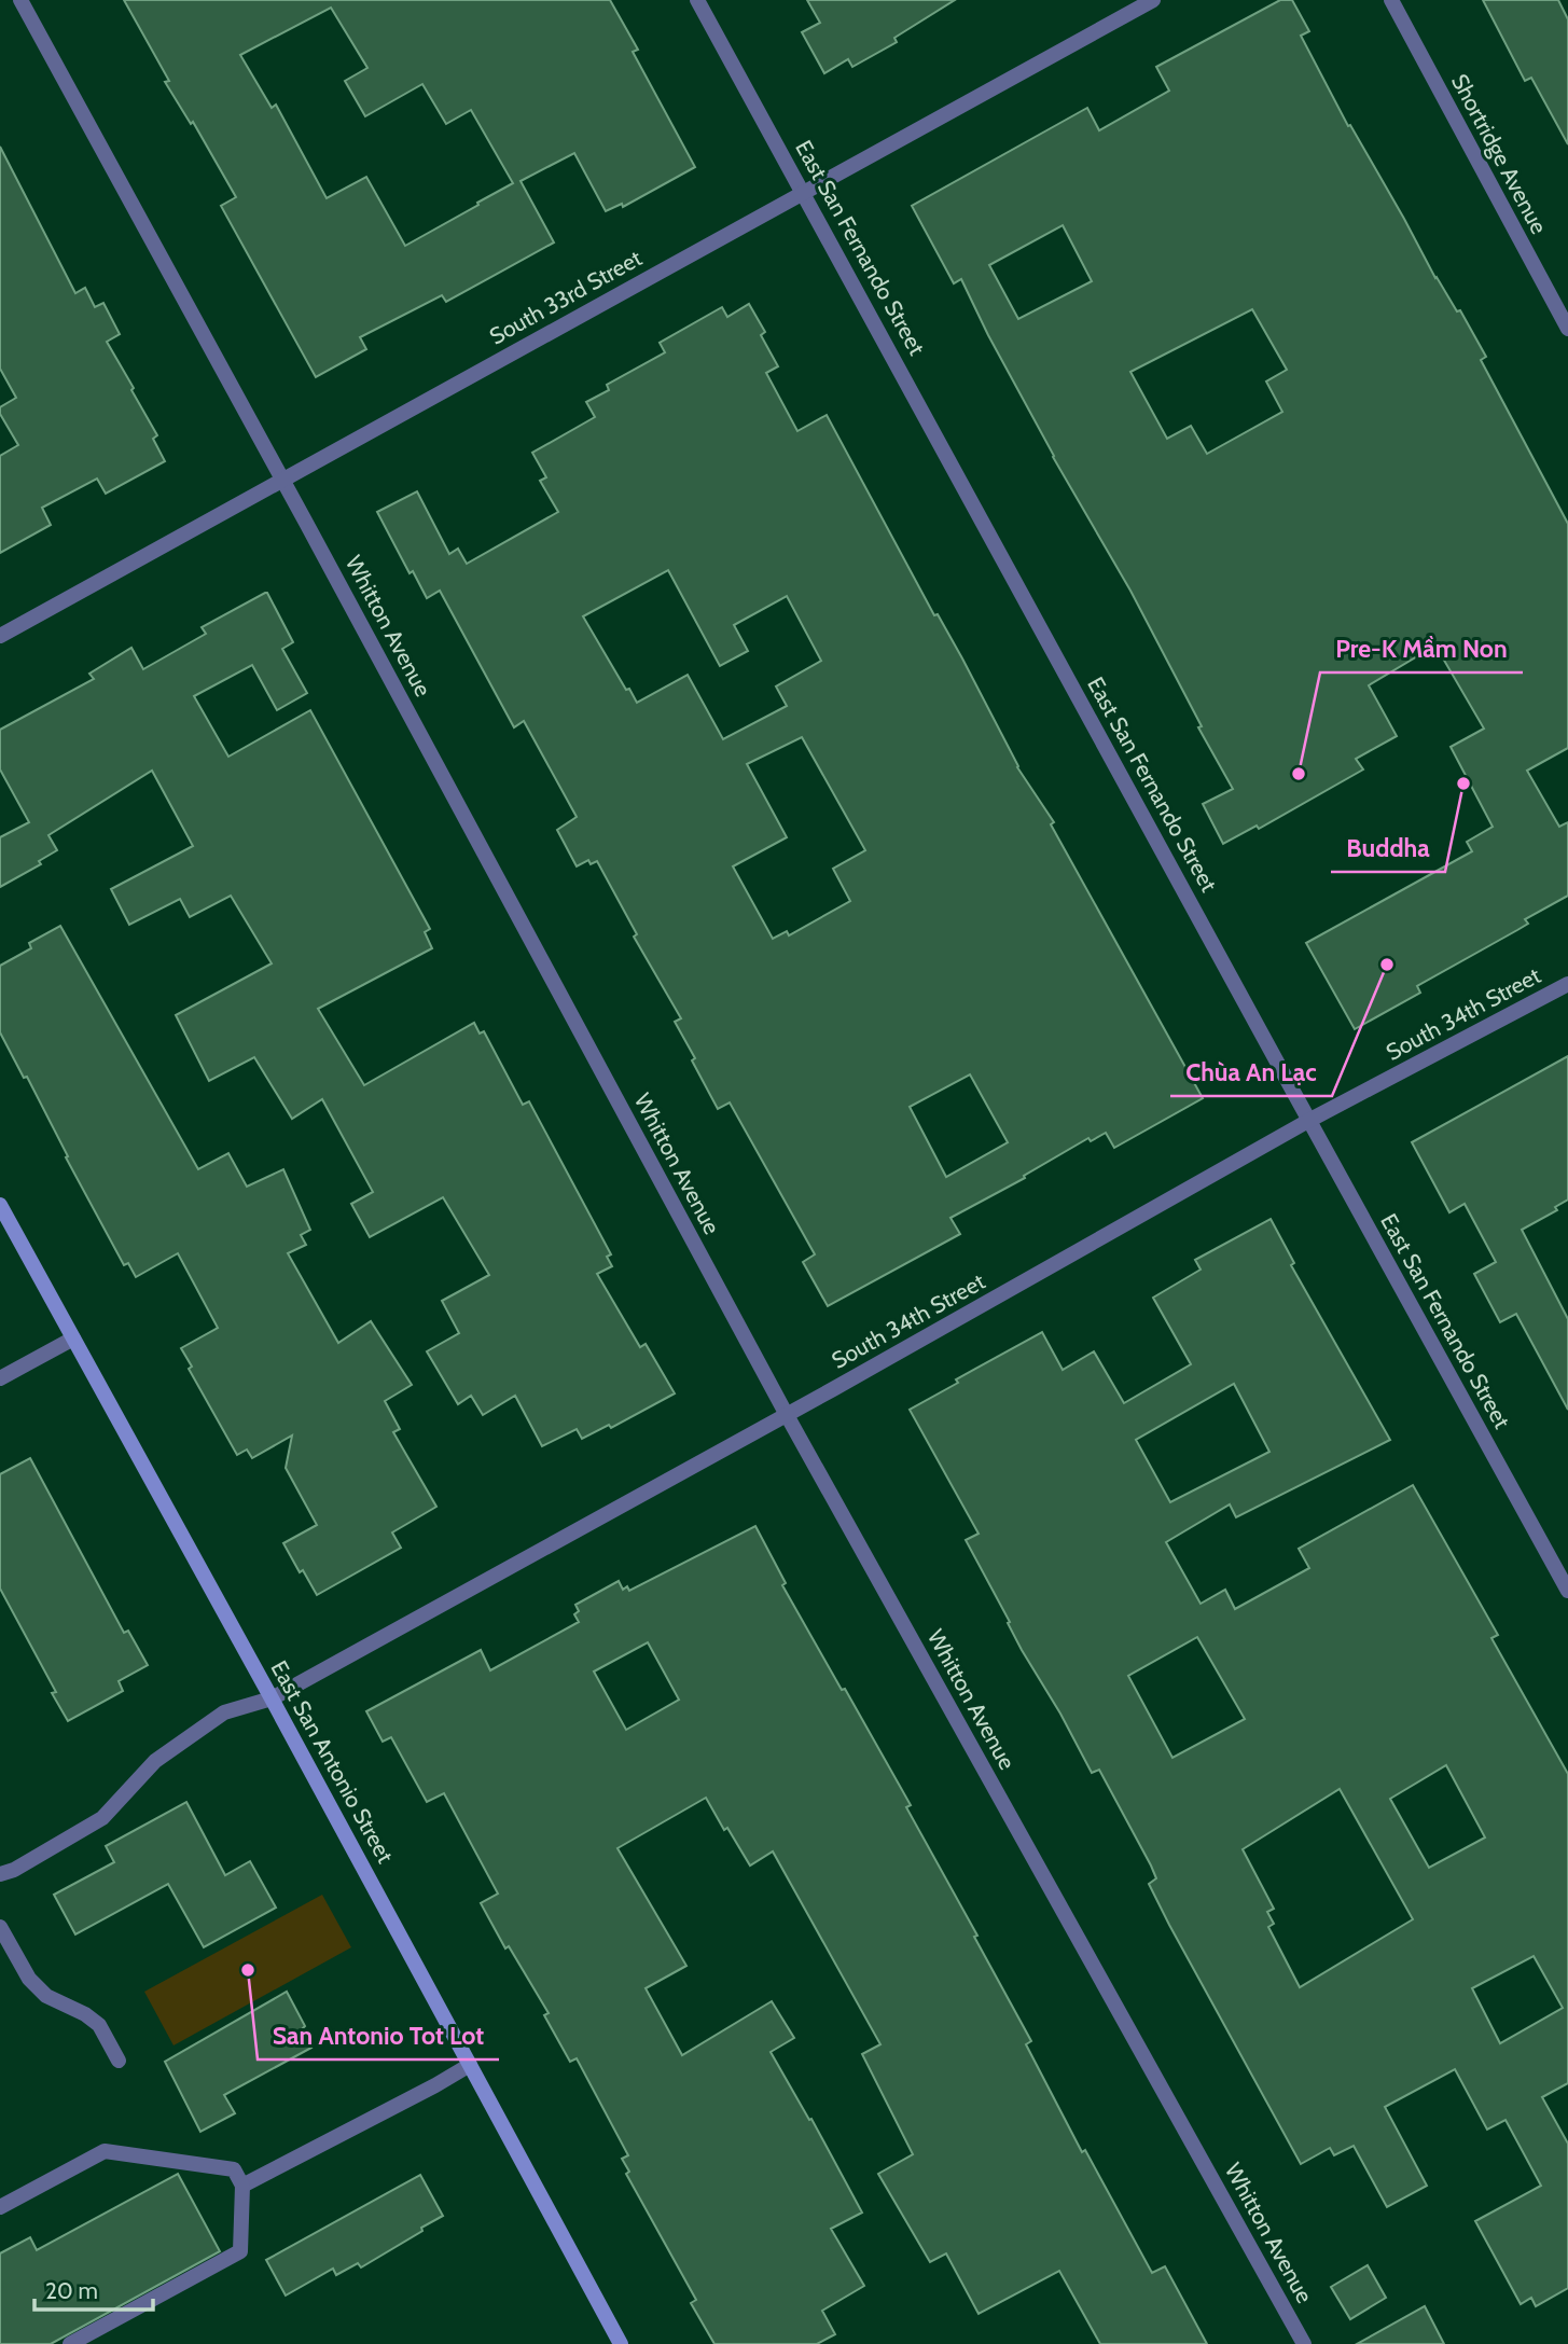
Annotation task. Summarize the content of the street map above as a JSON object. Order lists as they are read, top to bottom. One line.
{"streets":{"street":["Shortridge Avenue","East San Fernando Street","South 33rd Street","Whitton Avenue","South 34th Street","East San Antonio Street"]},"crossings":[["East San Fernando Street","South 33rd Street"],["East San Fernando Street","South 34th Street"],["South 33rd Street","Whitton Avenue"],["Whitton Avenue","South 34th Street"],["South 34th Street","East San Antonio Street"]],"places":["Pre-K Mầm Non","Buddha","Chùa An Lạc","San Antonio Tot Lot"],"scale_bar":"20 m"}
